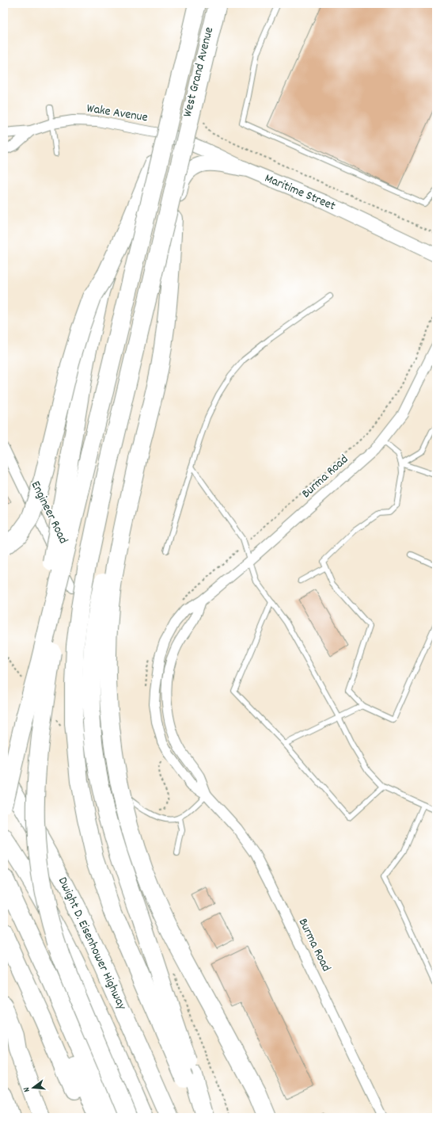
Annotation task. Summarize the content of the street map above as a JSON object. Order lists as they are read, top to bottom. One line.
{"streets":{"highway":["Dwight D. Eisenhower Highway"],"main road":["West Grand Avenue","Maritime Street"],"street":["Wake Avenue","Burma Road","Engineer Road"]},"crossings":[["West Grand Avenue","Wake Avenue"],["West Grand Avenue","Maritime Street"],["Wake Avenue","Maritime Street"]],"north":"left"}
